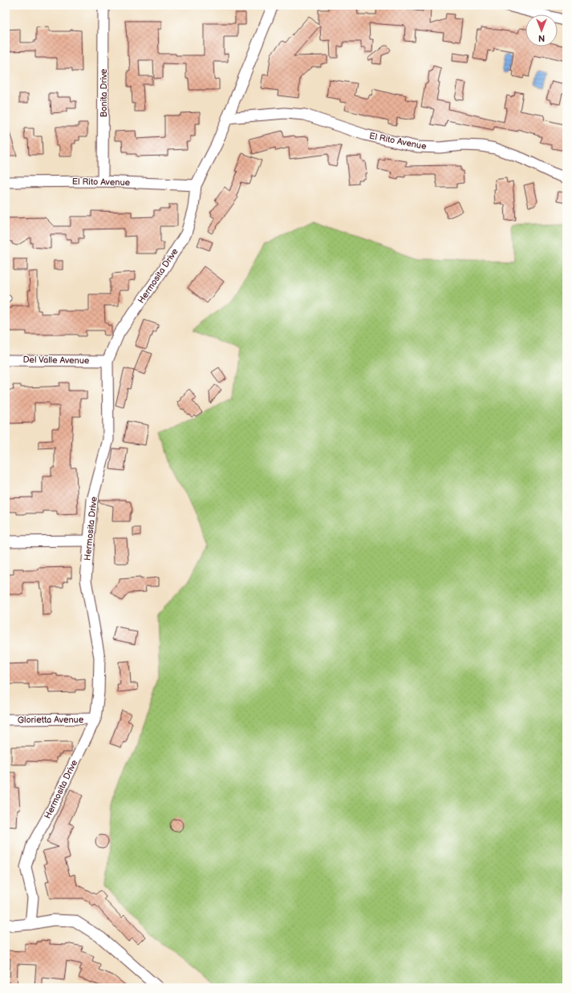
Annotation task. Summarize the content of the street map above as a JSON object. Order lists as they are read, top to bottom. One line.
{"streets":{"street":["Bonita Drive","El Rito Avenue","Hermosita Drive","Del Valle Avenue","Glorietta Avenue"]},"crossings":[["Bonita Drive","El Rito Avenue"],["El Rito Avenue","Hermosita Drive"],["Hermosita Drive","Del Valle Avenue"],["Hermosita Drive","Glorietta Avenue"]],"north":"bottom"}
